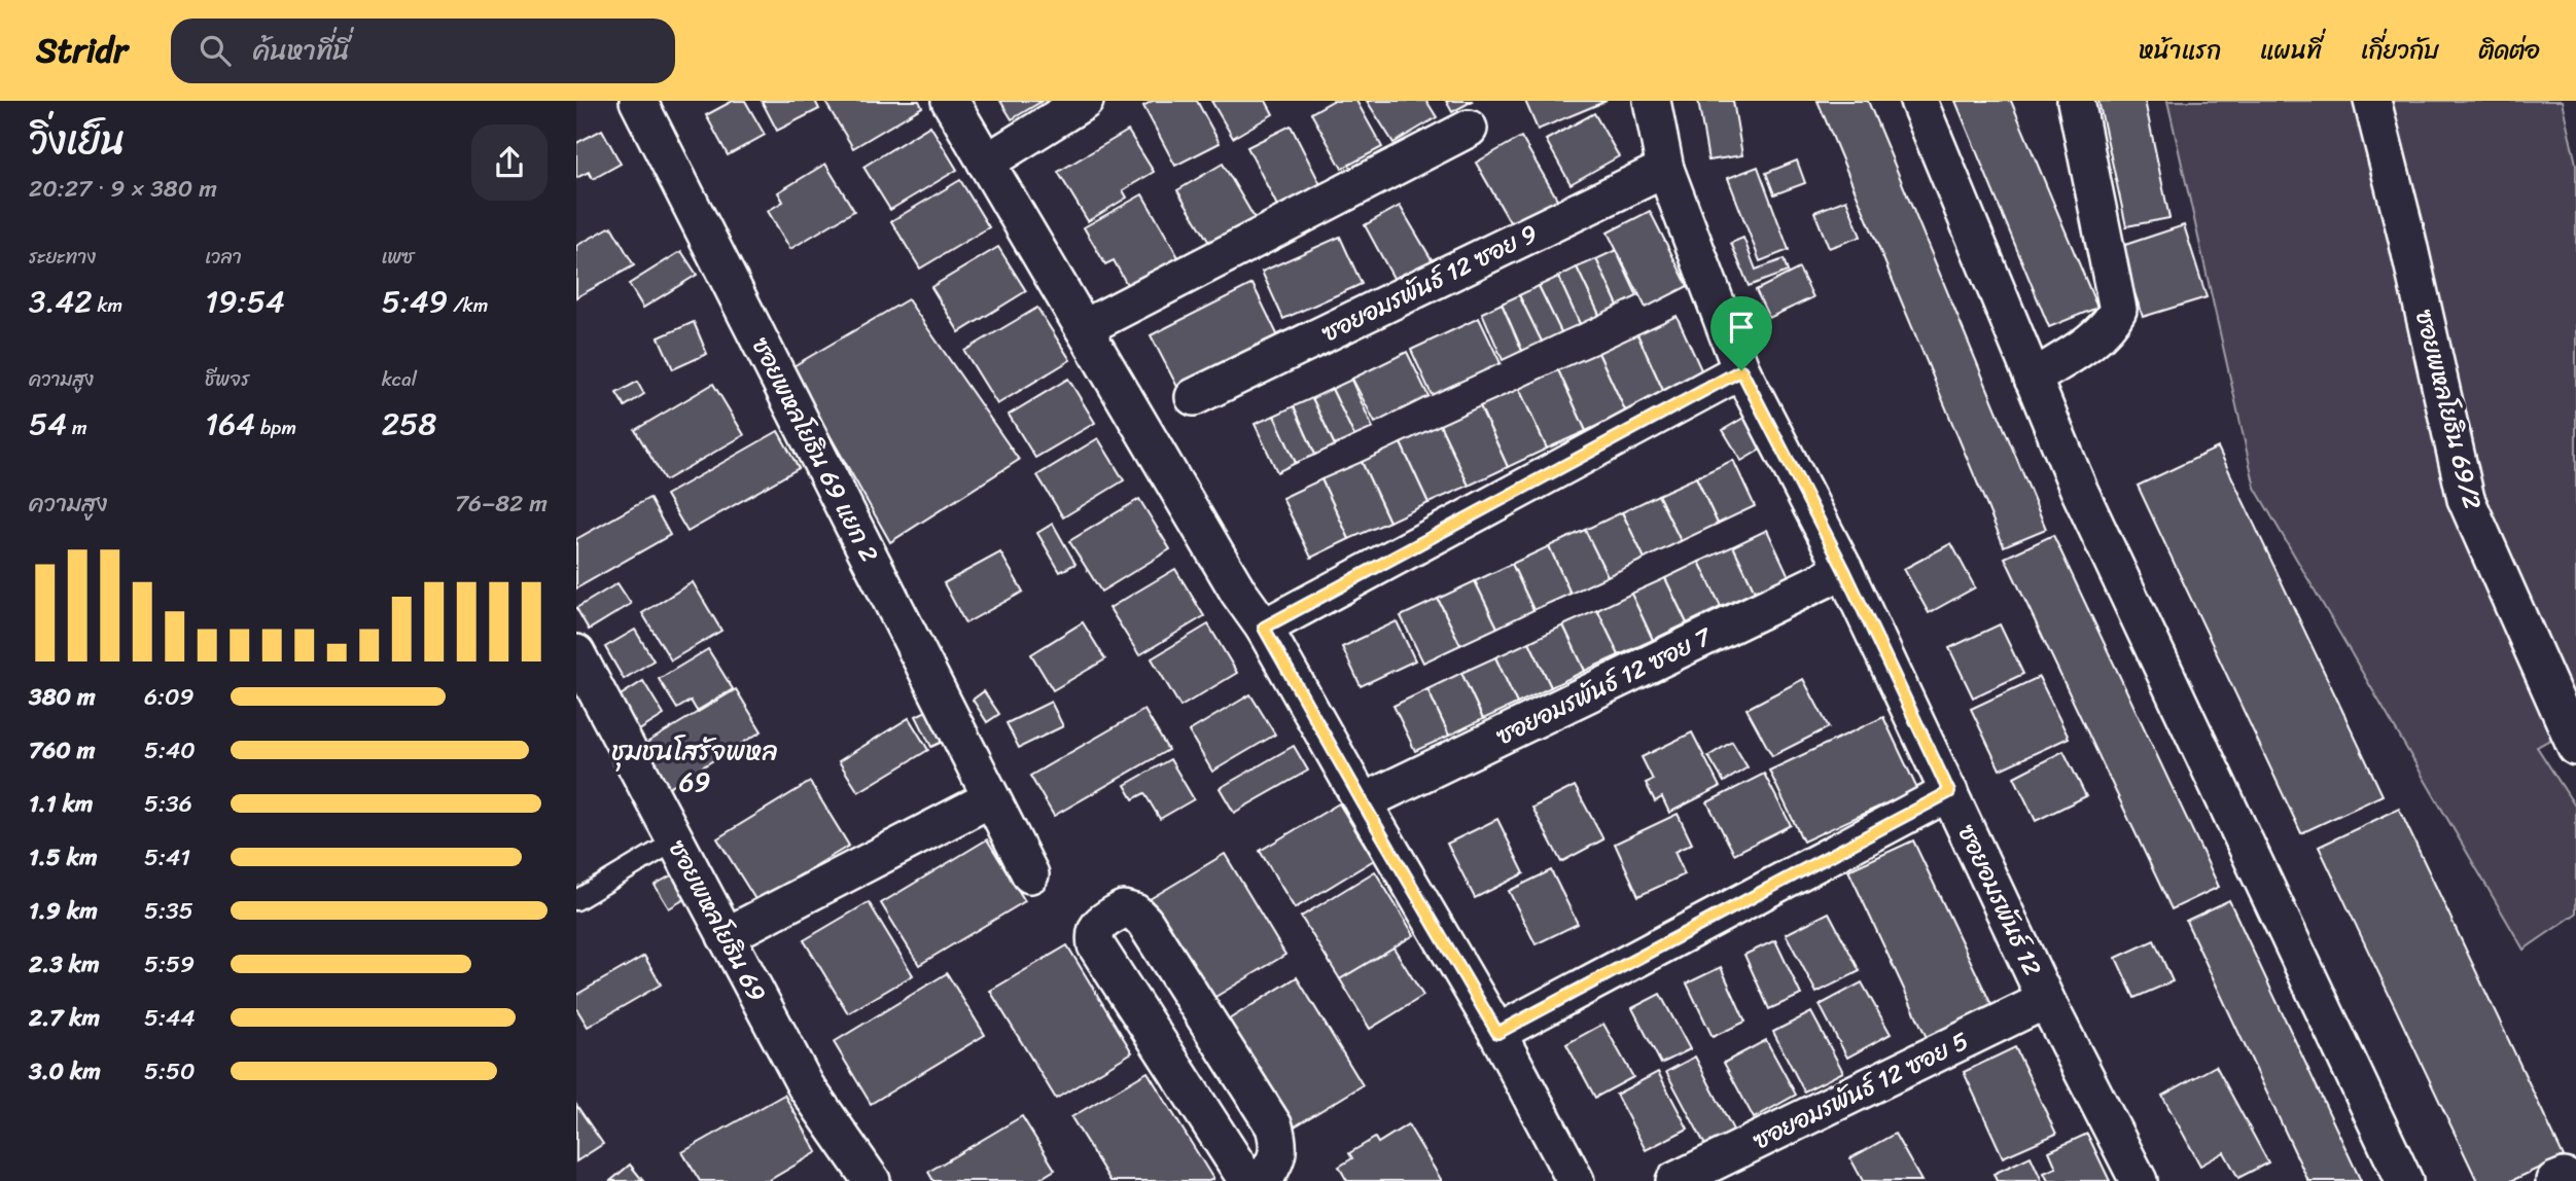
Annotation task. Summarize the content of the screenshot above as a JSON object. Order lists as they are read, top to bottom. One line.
{"streets":{"street":["ซอยอมรพันธ์ 12 ซอย 9","ซอยพหลโยธิน 69/2","ซอยพหลโยธิน 69 แยก 2","ซอยอมรพันธ์ 12 ซอย 7","ซอยอมรพันธ์ 12","ซอยพหลโยธิน 69","ซอยอมรพันธ์ 12 ซอย 5"]},"crossings":[["ซอยอมรพันธ์ 12 ซอย 9","ซอยอมรพันธ์ 12"],["ซอยอมรพันธ์ 12 ซอย 7","ซอยอมรพันธ์ 12"],["ซอยอมรพันธ์ 12","ซอยอมรพันธ์ 12 ซอย 5"]],"districts":["ชุมชนโสรัจพหล 69"],"page":{"header":"Stridr","search":"ค้นหาที่นี่","nav":["หน้าแรก","แผนที่","เกี่ยวกับ","ติดต่อ"],"heading":["วิ่งเย็น","20:27 · 9 × 380 m"],"stats":[["ระยะทาง","3.42 km"],["เวลา","19:54"],["เพซ","5:49 /km"],["ความสูง","54 m"],["ชีพจร","164 bpm"],["kcal","258"]],"chart":["ความสูง","76–82 m"],"list":[{"name":"380 m","note":"6:09"},{"name":"760 m","note":"5:40"},{"name":"1.1 km","note":"5:36"},{"name":"1.5 km","note":"5:41"},{"name":"1.9 km","note":"5:35"},{"name":"2.3 km","note":"5:59"},{"name":"2.7 km","note":"5:44"},{"name":"3.0 km","note":"5:50"}]}}
